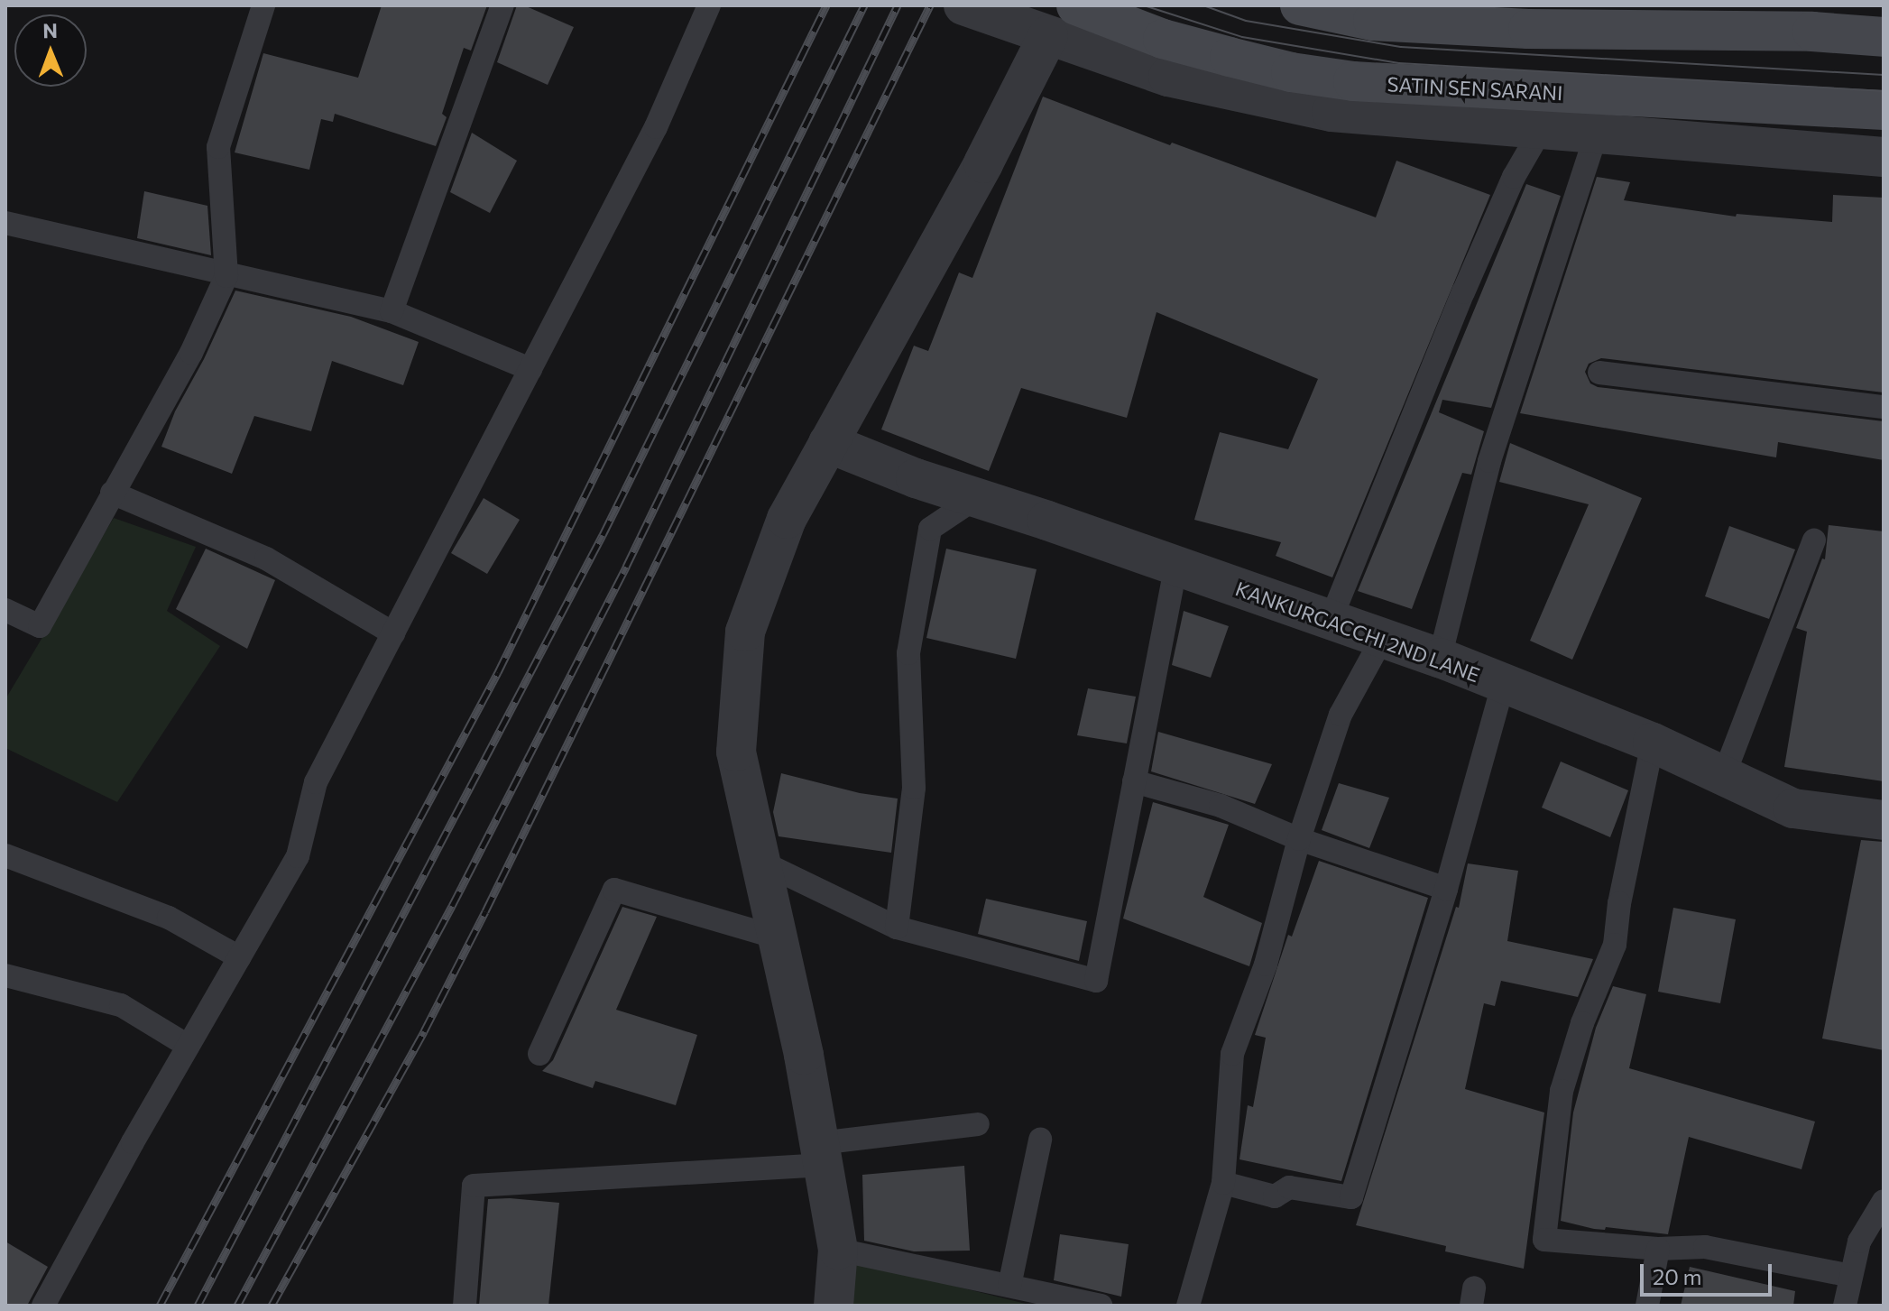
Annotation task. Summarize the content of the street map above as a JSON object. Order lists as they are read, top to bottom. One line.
{"streets":{"main road":["SATIN SEN SARANI"],"street":["KANKURGACCHI 2ND LANE"]},"scale_bar":"20 m","north":"top"}
